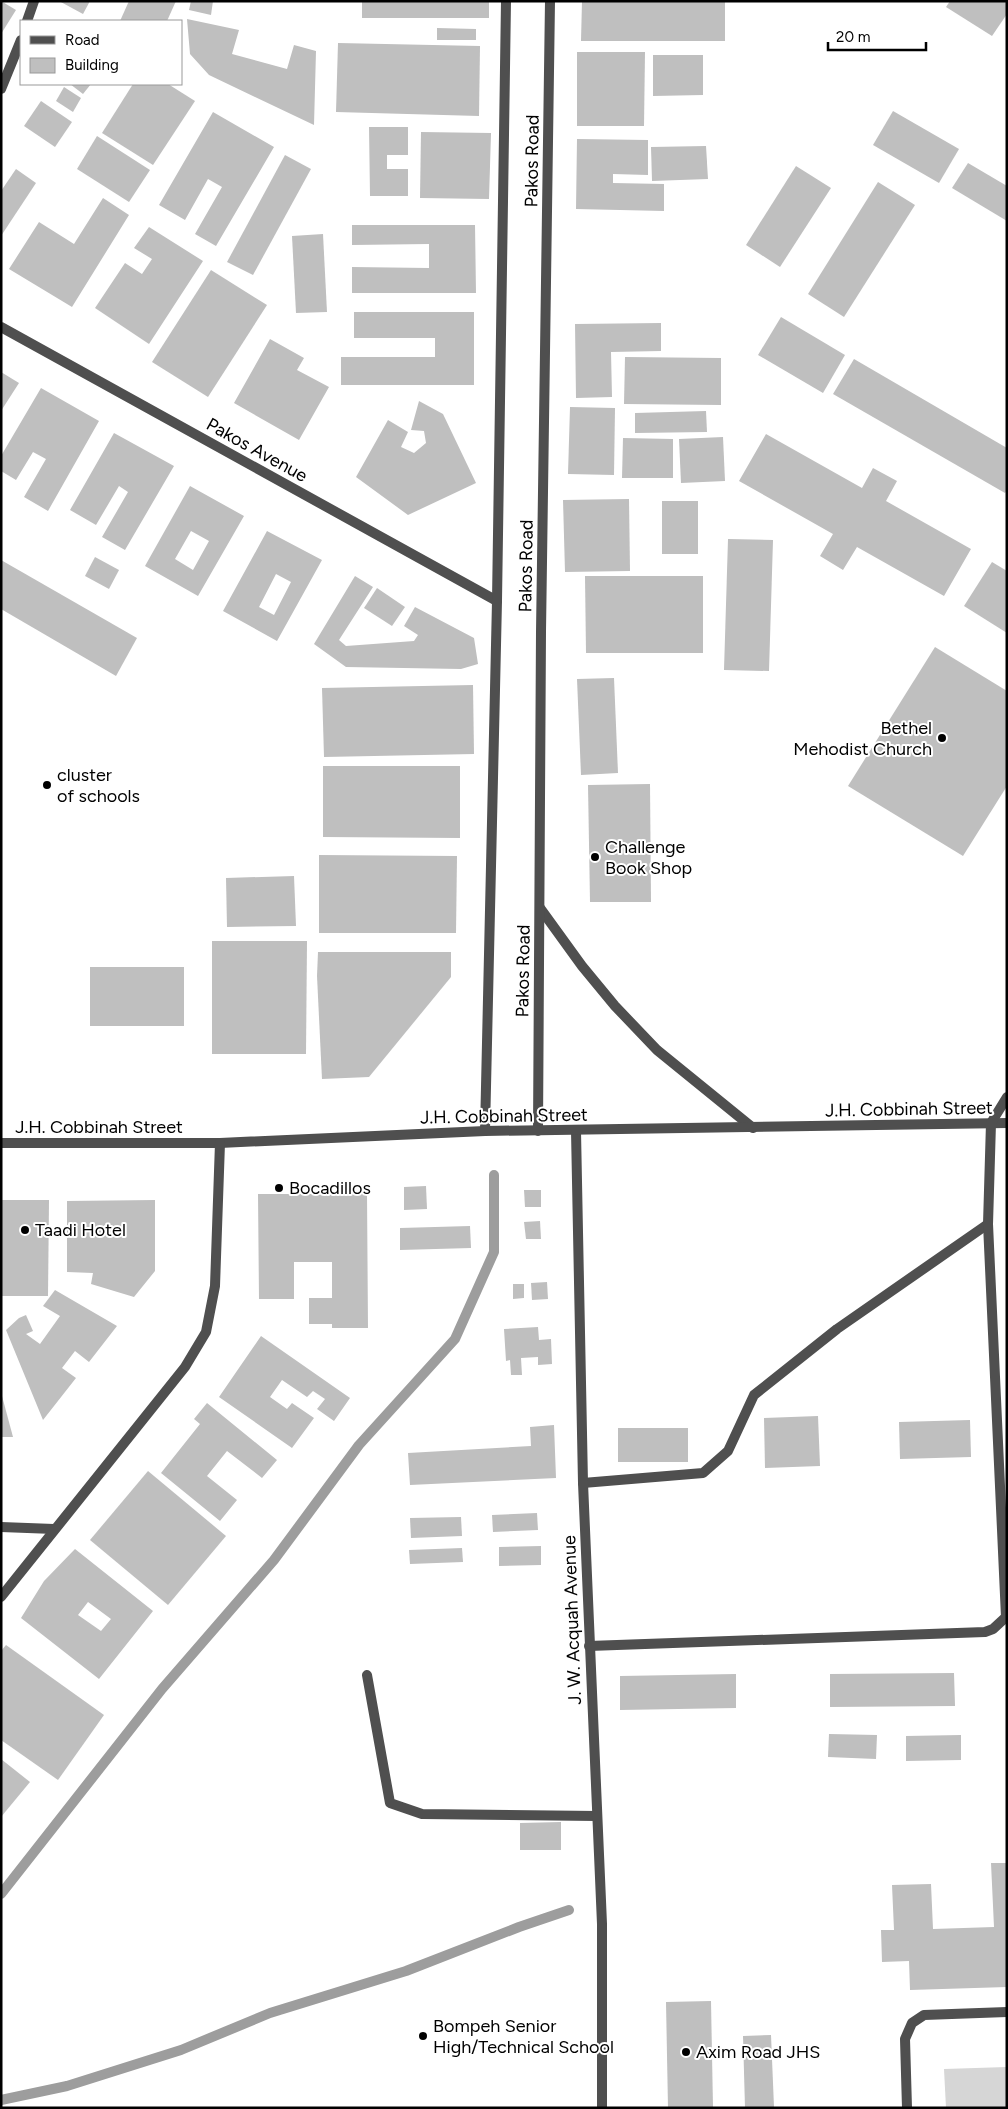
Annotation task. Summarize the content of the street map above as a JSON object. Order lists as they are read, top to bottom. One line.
{"streets":{"street":["Pakos Road","Pakos Avenue","J.H. Cobbinah Street","J. W. Acquah Avenue"]},"crossings":[["Pakos Road","Pakos Avenue"],["Pakos Road","J.H. Cobbinah Street"],["J.H. Cobbinah Street","J. W. Acquah Avenue"]],"places":["Bethel Mehodist Church","cluster of schools","Challenge Book Shop","Bocadillos","Taadi Hotel","Bompeh Senior High/Technical School","Axim Road JHS"],"legend":["Road","Building"],"scale_bar":"20 m"}
